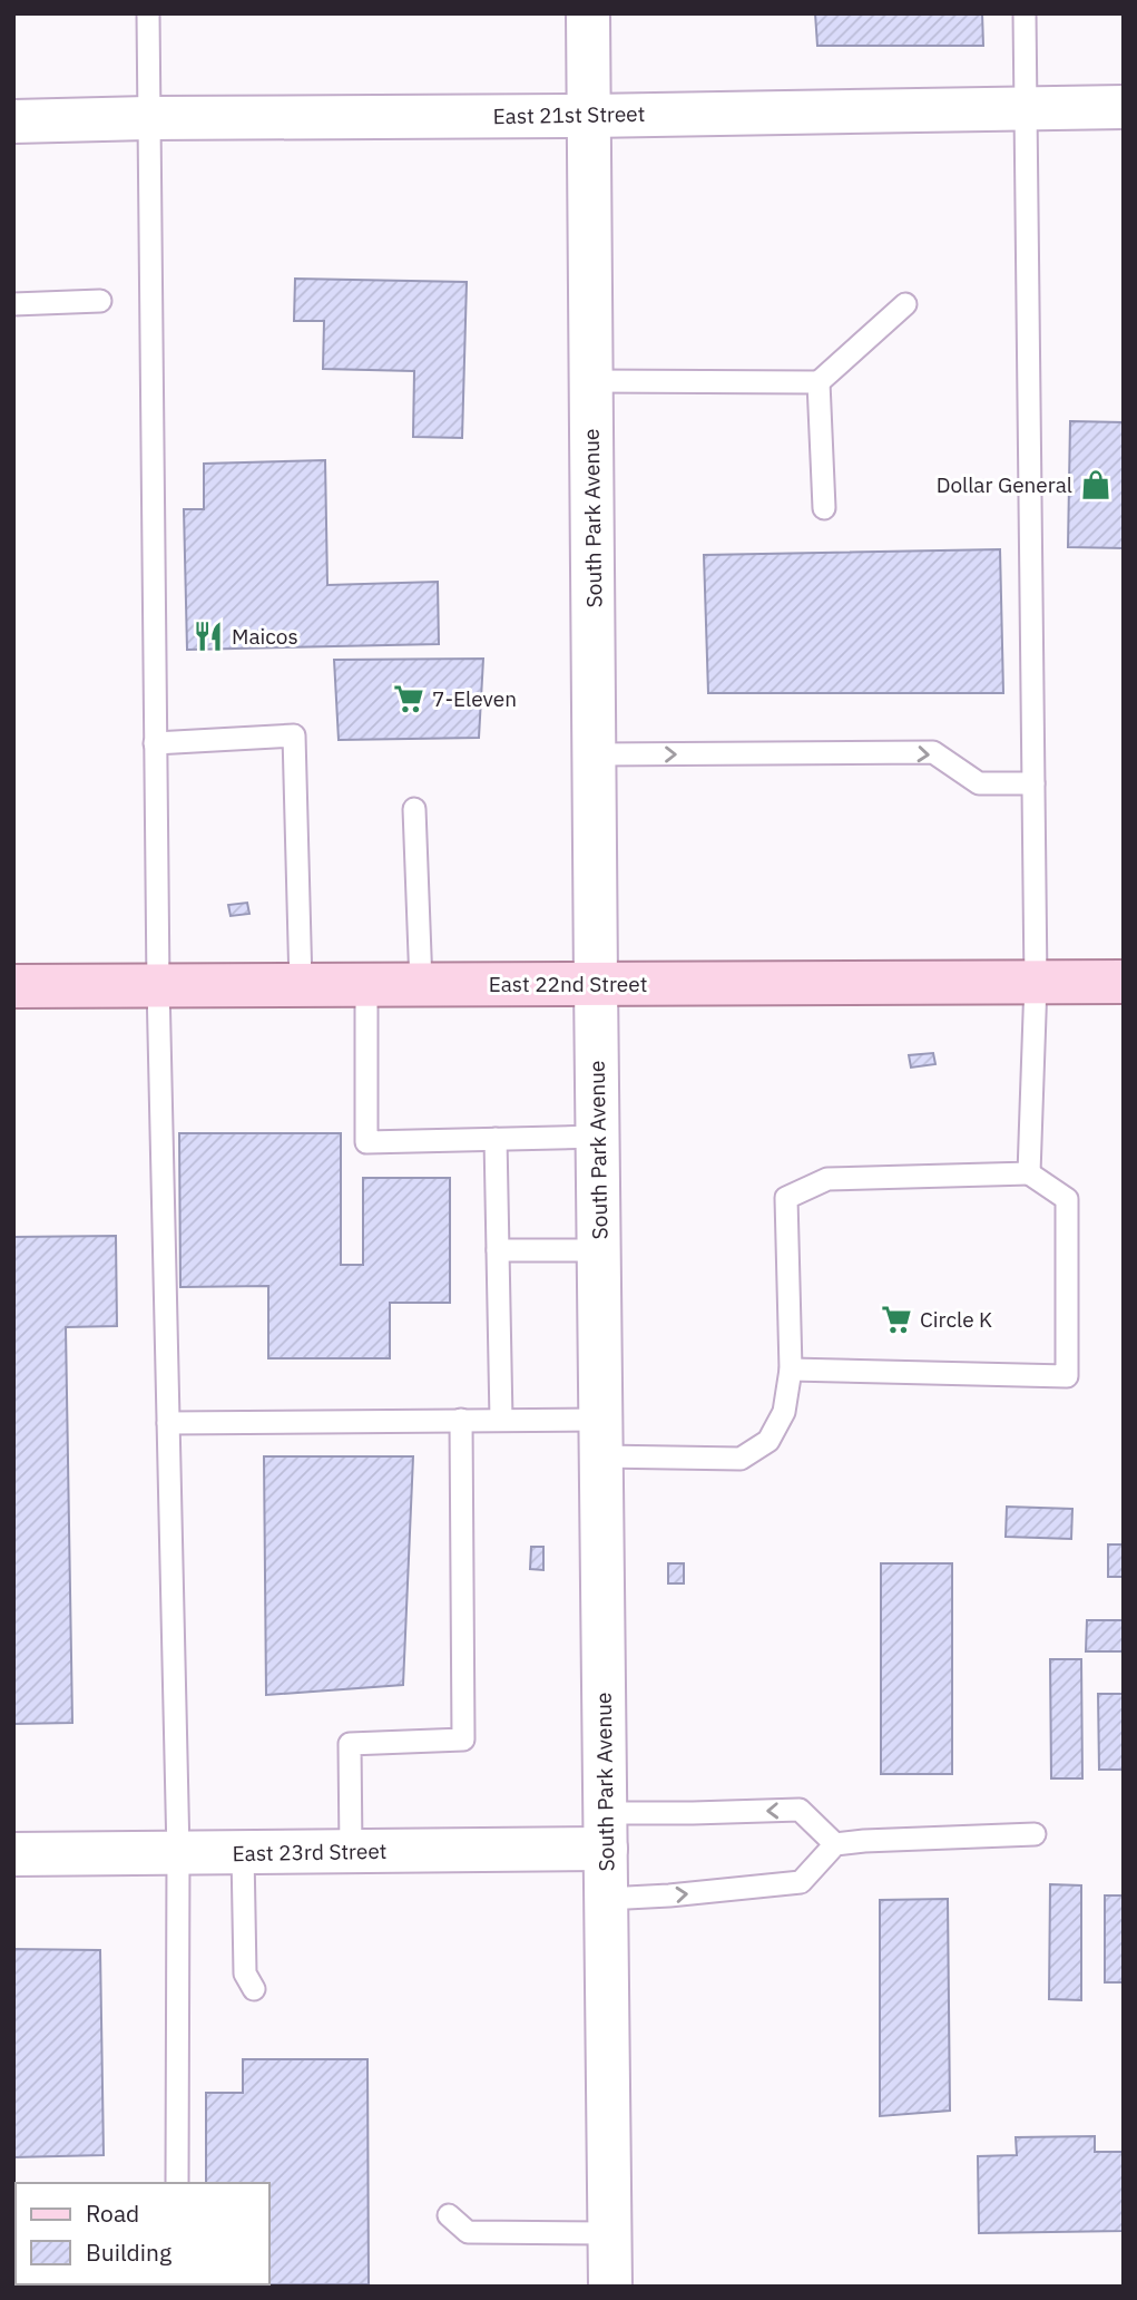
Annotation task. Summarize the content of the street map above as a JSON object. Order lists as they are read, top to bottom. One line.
{"streets":{"main road":["East 21st Street","South Park Avenue","East 22nd Street","East 23rd Street"]},"crossings":[["East 21st Street","South Park Avenue"],["South Park Avenue","East 22nd Street"],["South Park Avenue","East 23rd Street"]],"places":{"shop":["Dollar General"],"restaurant":["Maicos"],"supermarket":["7-Eleven","Circle K"]},"legend":["Road","Building"]}
